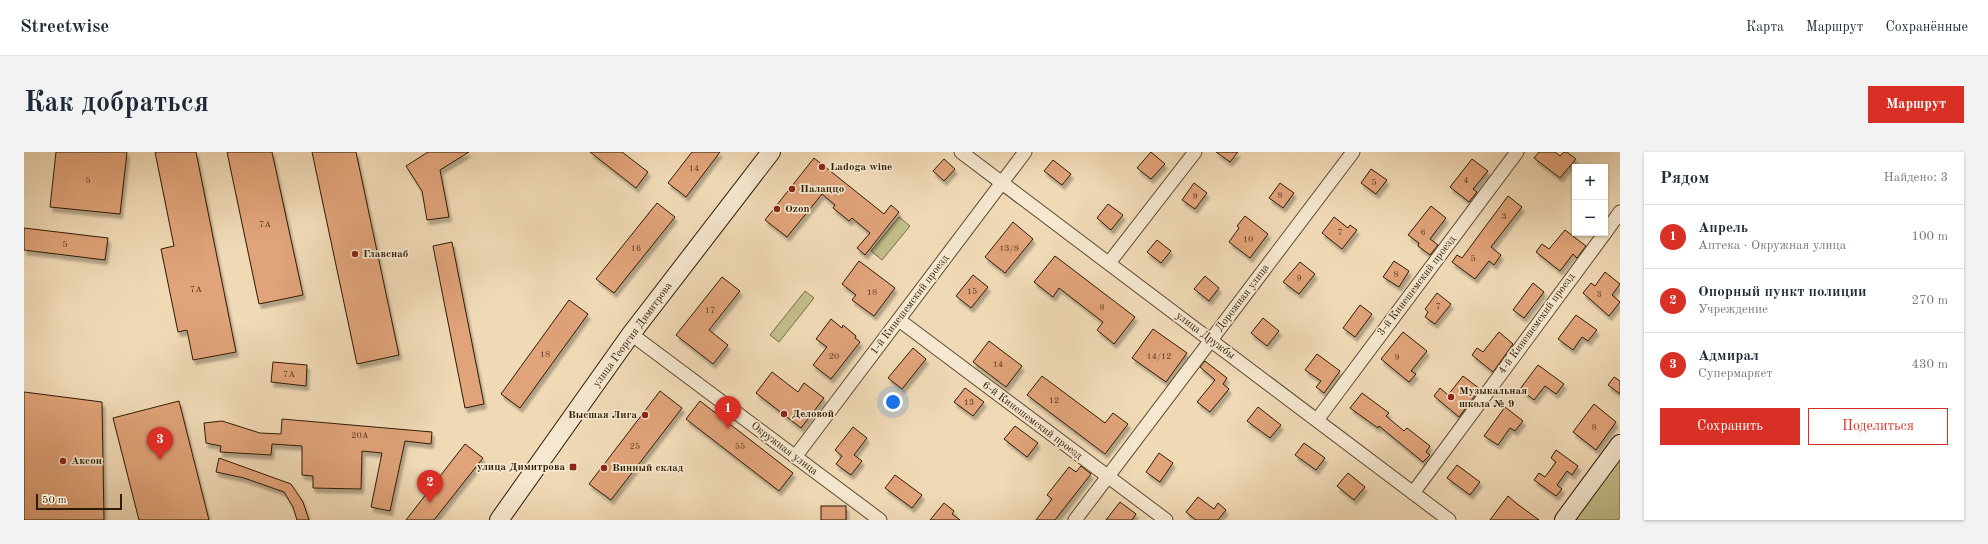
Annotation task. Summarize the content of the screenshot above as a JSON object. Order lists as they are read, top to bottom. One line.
{"streets":{"main road":["улица Георгия Димитрова"],"street":["3-й Кинешемский проезд","Дорожная улица","1-й Кинешемский проезд","4-й Кинешемский проезд","улица Дружбы","6-й Кинешемский проезд","Окружная улица"]},"crossings":[["3-й Кинешемский проезд","улица Дружбы"],["Дорожная улица","улица Дружбы"],["Дорожная улица","6-й Кинешемский проезд"],["1-й Кинешемский проезд","улица Дружбы"],["1-й Кинешемский проезд","6-й Кинешемский проезд"],["1-й Кинешемский проезд","Окружная улица"],["4-й Кинешемский проезд","улица Дружбы"],["улица Георгия Димитрова","Окружная улица"]],"places":{"other":["Ladoga wine","Палаццо","Ozon","Главснаб","Музыкальная школа № 9","Деловой","Высшая Лига","Аксон","Винный склад"],"transit":["улица Димитрова"]},"house_numbers":["14","5","4","5","8","9","3","7А","7","6","10","5","16","13/8","5","8","9","7А","15","18","3","7","8","17","18","20","14/12","9","14","7А","12","13","8","20А","25","55"],"scale_bar":"50 m","page":{"header":"Streetwise","nav":["Карта","Маршрут","Сохранённые"],"buttons":["Маршрут",["Сохранить","Поделиться"]],"title":"Как добраться","heading":["Рядом","Найдено: 3"],"map_buttons":["+","−"],"list":[{"mark":"1","name":"Апрель","note":"Аптека · Окружная улица","value":"100 m"},{"mark":"2","name":"Опорный пункт полиции","note":"Учреждение","value":"270 m"},{"mark":"3","name":"Адмирал","note":"Супермаркет","value":"430 m"}],"pins":["1","3","2"],"scale":"50 m"}}
